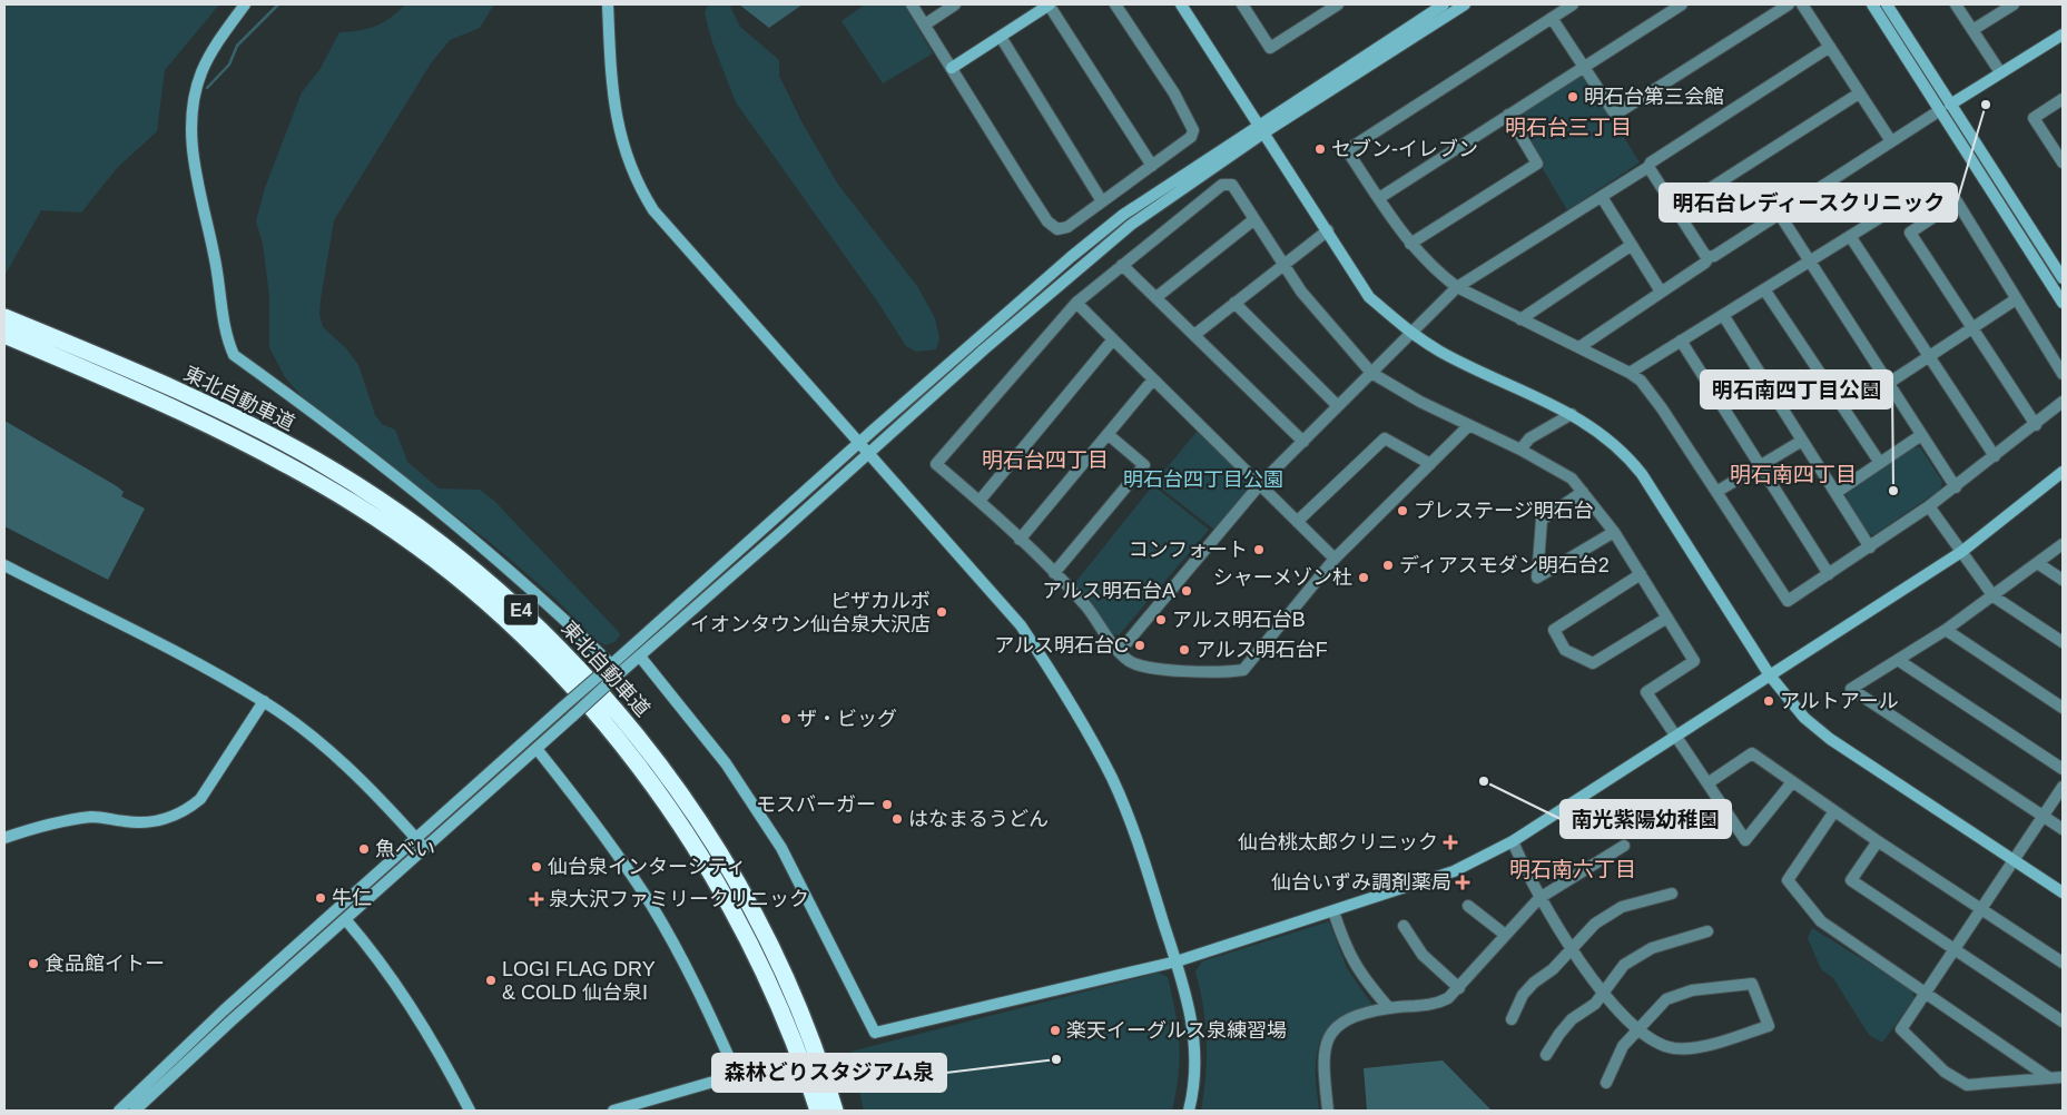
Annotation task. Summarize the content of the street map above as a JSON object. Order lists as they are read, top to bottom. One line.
{"streets":{"highway":["東北自動車道","E4"]},"districts":["明石台三丁目","明石台四丁目","明石南四丁目","明石南六丁目"],"parks":["明石台四丁目公園"],"places":{"other":["明石台第三会館","明石台レディースクリニック","セブン-イレブン","明石南四丁目公園","プレステージ明石台","コンフォート","ディアスモダン明石台2","シャーメゾン杜","アルス明石台A","ピザカルボ イオンタウン仙台泉大沢店","アルス明石台B","アルス明石台C","アルス明石台F","アルトアール","ザ・ビッグ","南光紫陽幼稚園","モスバーガー","はなまるうどん","魚べい","仙台泉インターシティ","牛仁","食品館イトー","LOGI FLAG DRY & COLD 仙台泉I","楽天イーグルス泉練習場","森林どりスタジアム泉"],"health":["仙台桃太郎クリニック","仙台いずみ調剤薬局","泉大沢ファミリークリニック"]}}
